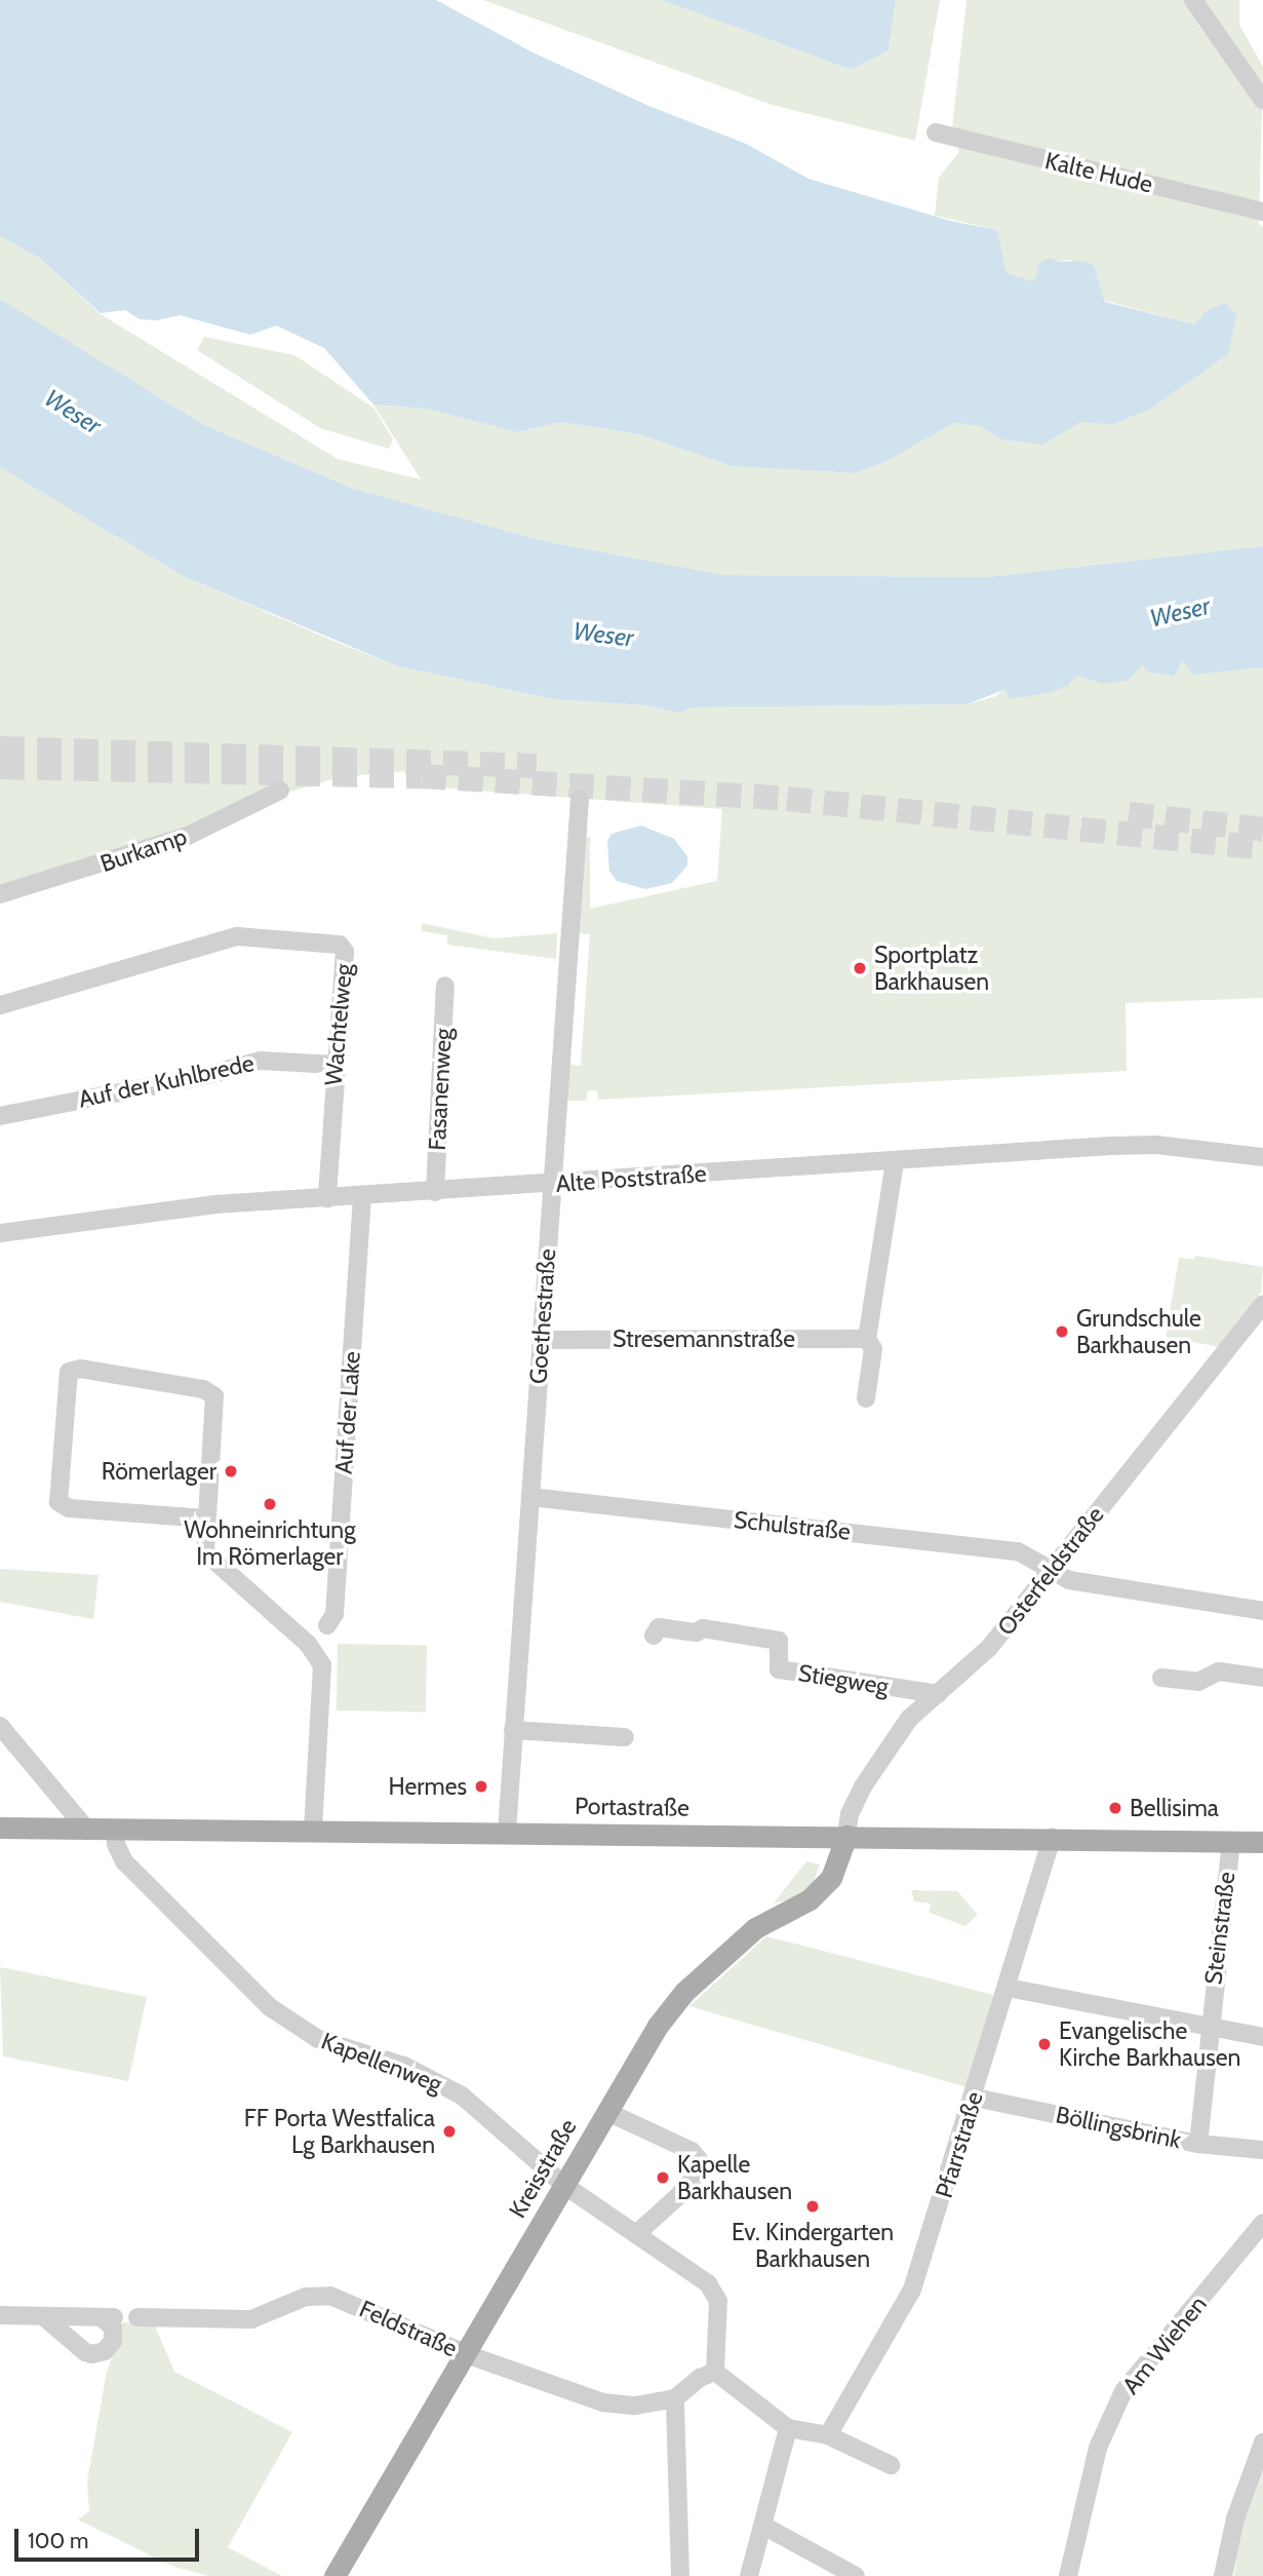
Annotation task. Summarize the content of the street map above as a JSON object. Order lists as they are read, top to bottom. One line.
{"streets":{"main road":["Portastraße","Kreisstraße"],"street":["Kalte Hude","Burkamp","Wachtelweg","Auf der Kuhlbrede","Fasanenweg","Alte Poststraße","Goethestraße","Stresemannstraße","Auf der Lake","Schulstraße","Osterfeldstraße","Stiegweg","Steinstraße","Kapellenweg","Böllingsbrink","Pfarrstraße","Feldstraße","Am Wiehen"]},"crossings":[["Wachtelweg","Auf der Kuhlbrede"],["Wachtelweg","Alte Poststraße"],["Fasanenweg","Alte Poststraße"],["Alte Poststraße","Goethestraße"],["Alte Poststraße","Auf der Lake"],["Goethestraße","Stresemannstraße"],["Goethestraße","Schulstraße"],["Goethestraße","Portastraße"],["Schulstraße","Osterfeldstraße"],["Osterfeldstraße","Stiegweg"],["Osterfeldstraße","Portastraße"],["Osterfeldstraße","Kreisstraße"],["Portastraße","Steinstraße"],["Portastraße","Kapellenweg"],["Portastraße","Pfarrstraße"],["Portastraße","Kreisstraße"],["Steinstraße","Böllingsbrink"],["Kapellenweg","Kreisstraße"],["Böllingsbrink","Pfarrstraße"],["Kreisstraße","Feldstraße"]],"water":["Weser"],"places":["Sportplatz Barkhausen","Grundschule Barkhausen","Römerlager","Wohneinrichtung Im Römerlager","Hermes","Bellisima","Evangelische Kirche Barkhausen","FF Porta Westfalica Lg Barkhausen","Kapelle Barkhausen","Ev. Kindergarten Barkhausen"],"scale_bar":"100 m"}
